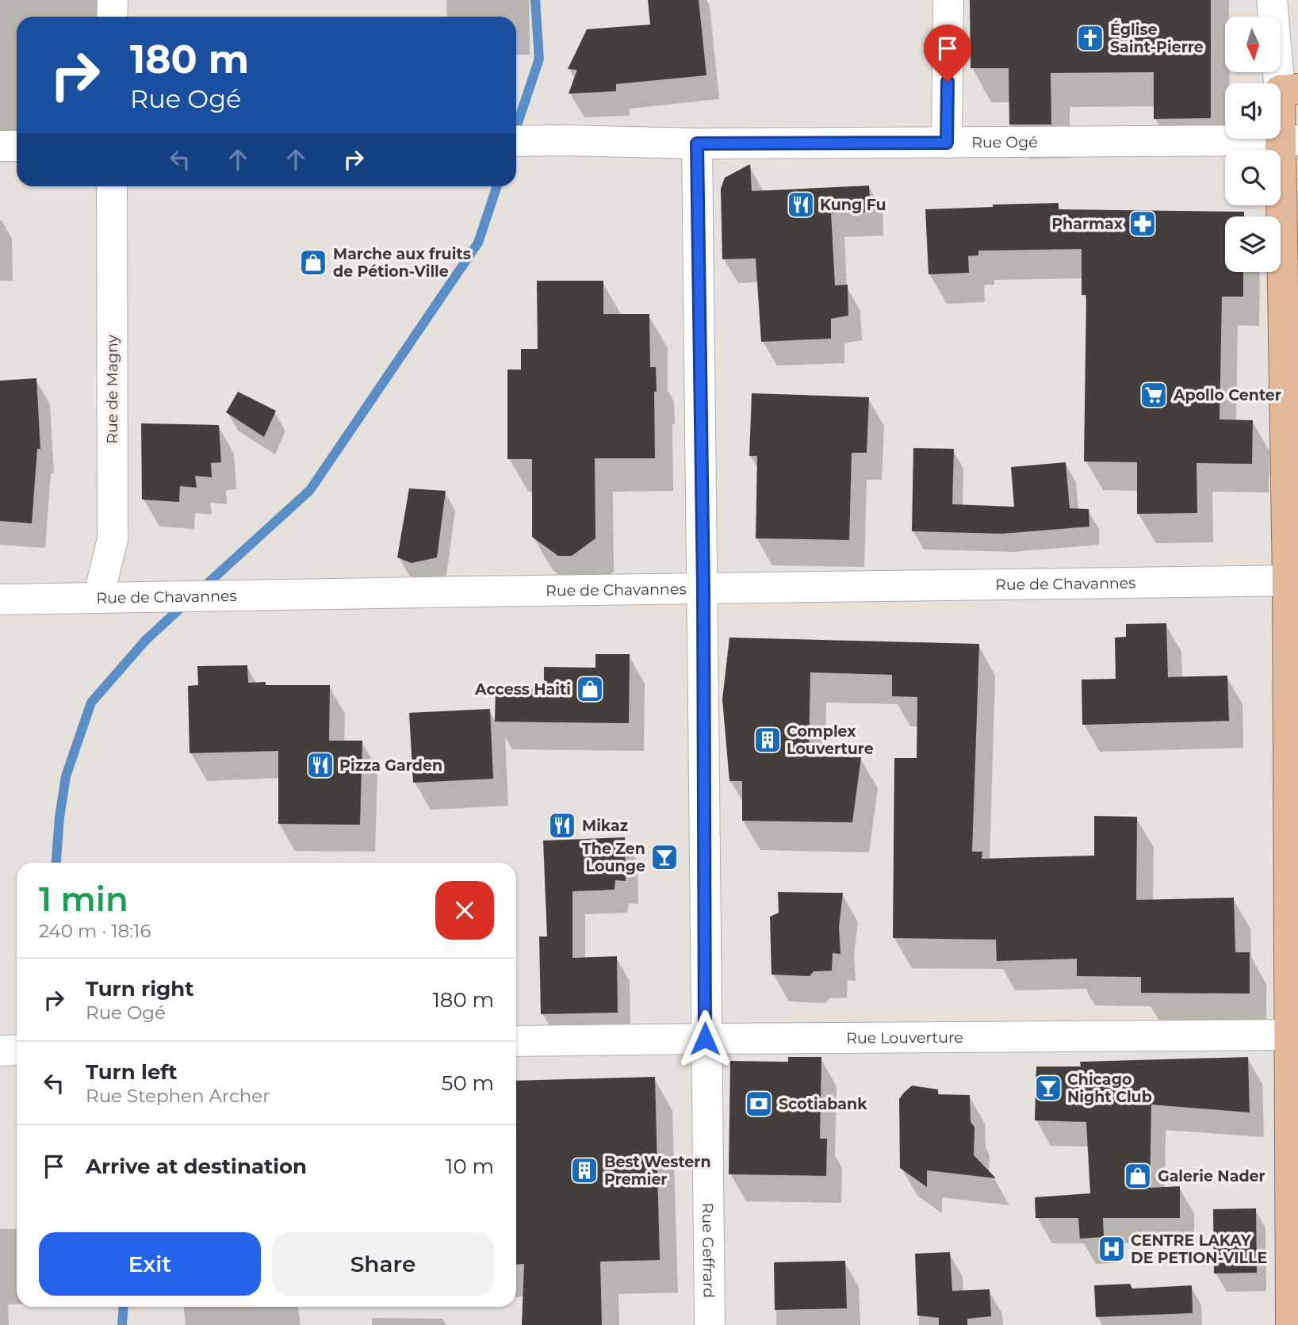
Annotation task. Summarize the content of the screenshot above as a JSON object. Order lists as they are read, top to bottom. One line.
{"streets":{"street":["Rue Ogé","Rue de Magny","Rue de Chavannes","Rue Louverture","Rue Geffrard"]},"crossings":[["Rue Ogé","Rue Geffrard"],["Rue de Magny","Rue de Chavannes"],["Rue de Chavannes","Rue Geffrard"],["Rue Louverture","Rue Geffrard"]],"places":{"church":["Église Saint-Pierre"],"restaurant":["Kung Fu","Pizza Garden","Mikaz"],"pharmacy":["Pharmax"],"shop":["Marche aux fruits de Pétion-Ville","Access Haiti","Galerie Nader"],"supermarket":["Apollo Center"],"building":["Complex Louverture","Best Western Premier"],"bar":["The Zen Lounge","Chicago Night Club"],"bank":["Scotiabank"],"hospital":["CENTRE LAKAY DE PETION-VILLE"]},"north":"bottom","page":{"turn":["180 m","Rue Ogé"],"heading":["1 min","240 m · 18:16"],"list":[{"name":"Turn right","note":"Rue Ogé","value":"180 m"},{"name":"Turn left","note":"Rue Stephen Archer","value":"50 m"},{"name":"Arrive at destination","value":"10 m"}],"buttons":["Exit","Share"]}}
